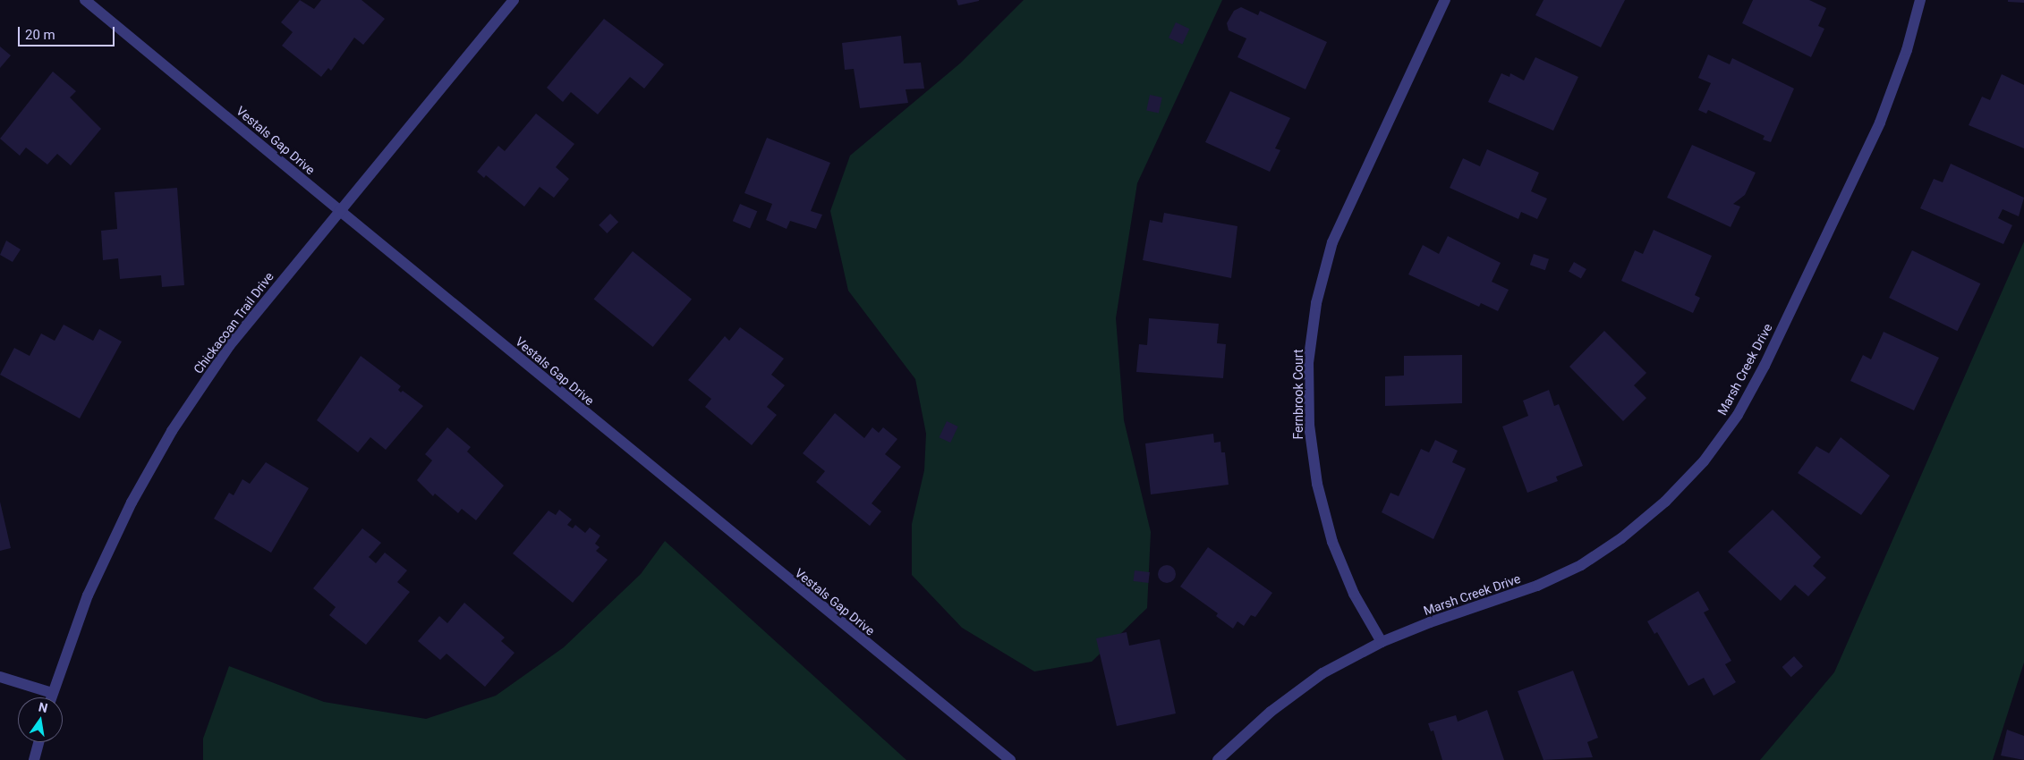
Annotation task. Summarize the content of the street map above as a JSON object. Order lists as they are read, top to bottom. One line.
{"streets":{"street":["Vestals Gap Drive","Chickacoan Trail Drive","Marsh Creek Drive","Fernbrook Court"]},"crossings":[["Vestals Gap Drive","Chickacoan Trail Drive"],["Marsh Creek Drive","Fernbrook Court"]],"scale_bar":"20 m","north":"top"}
